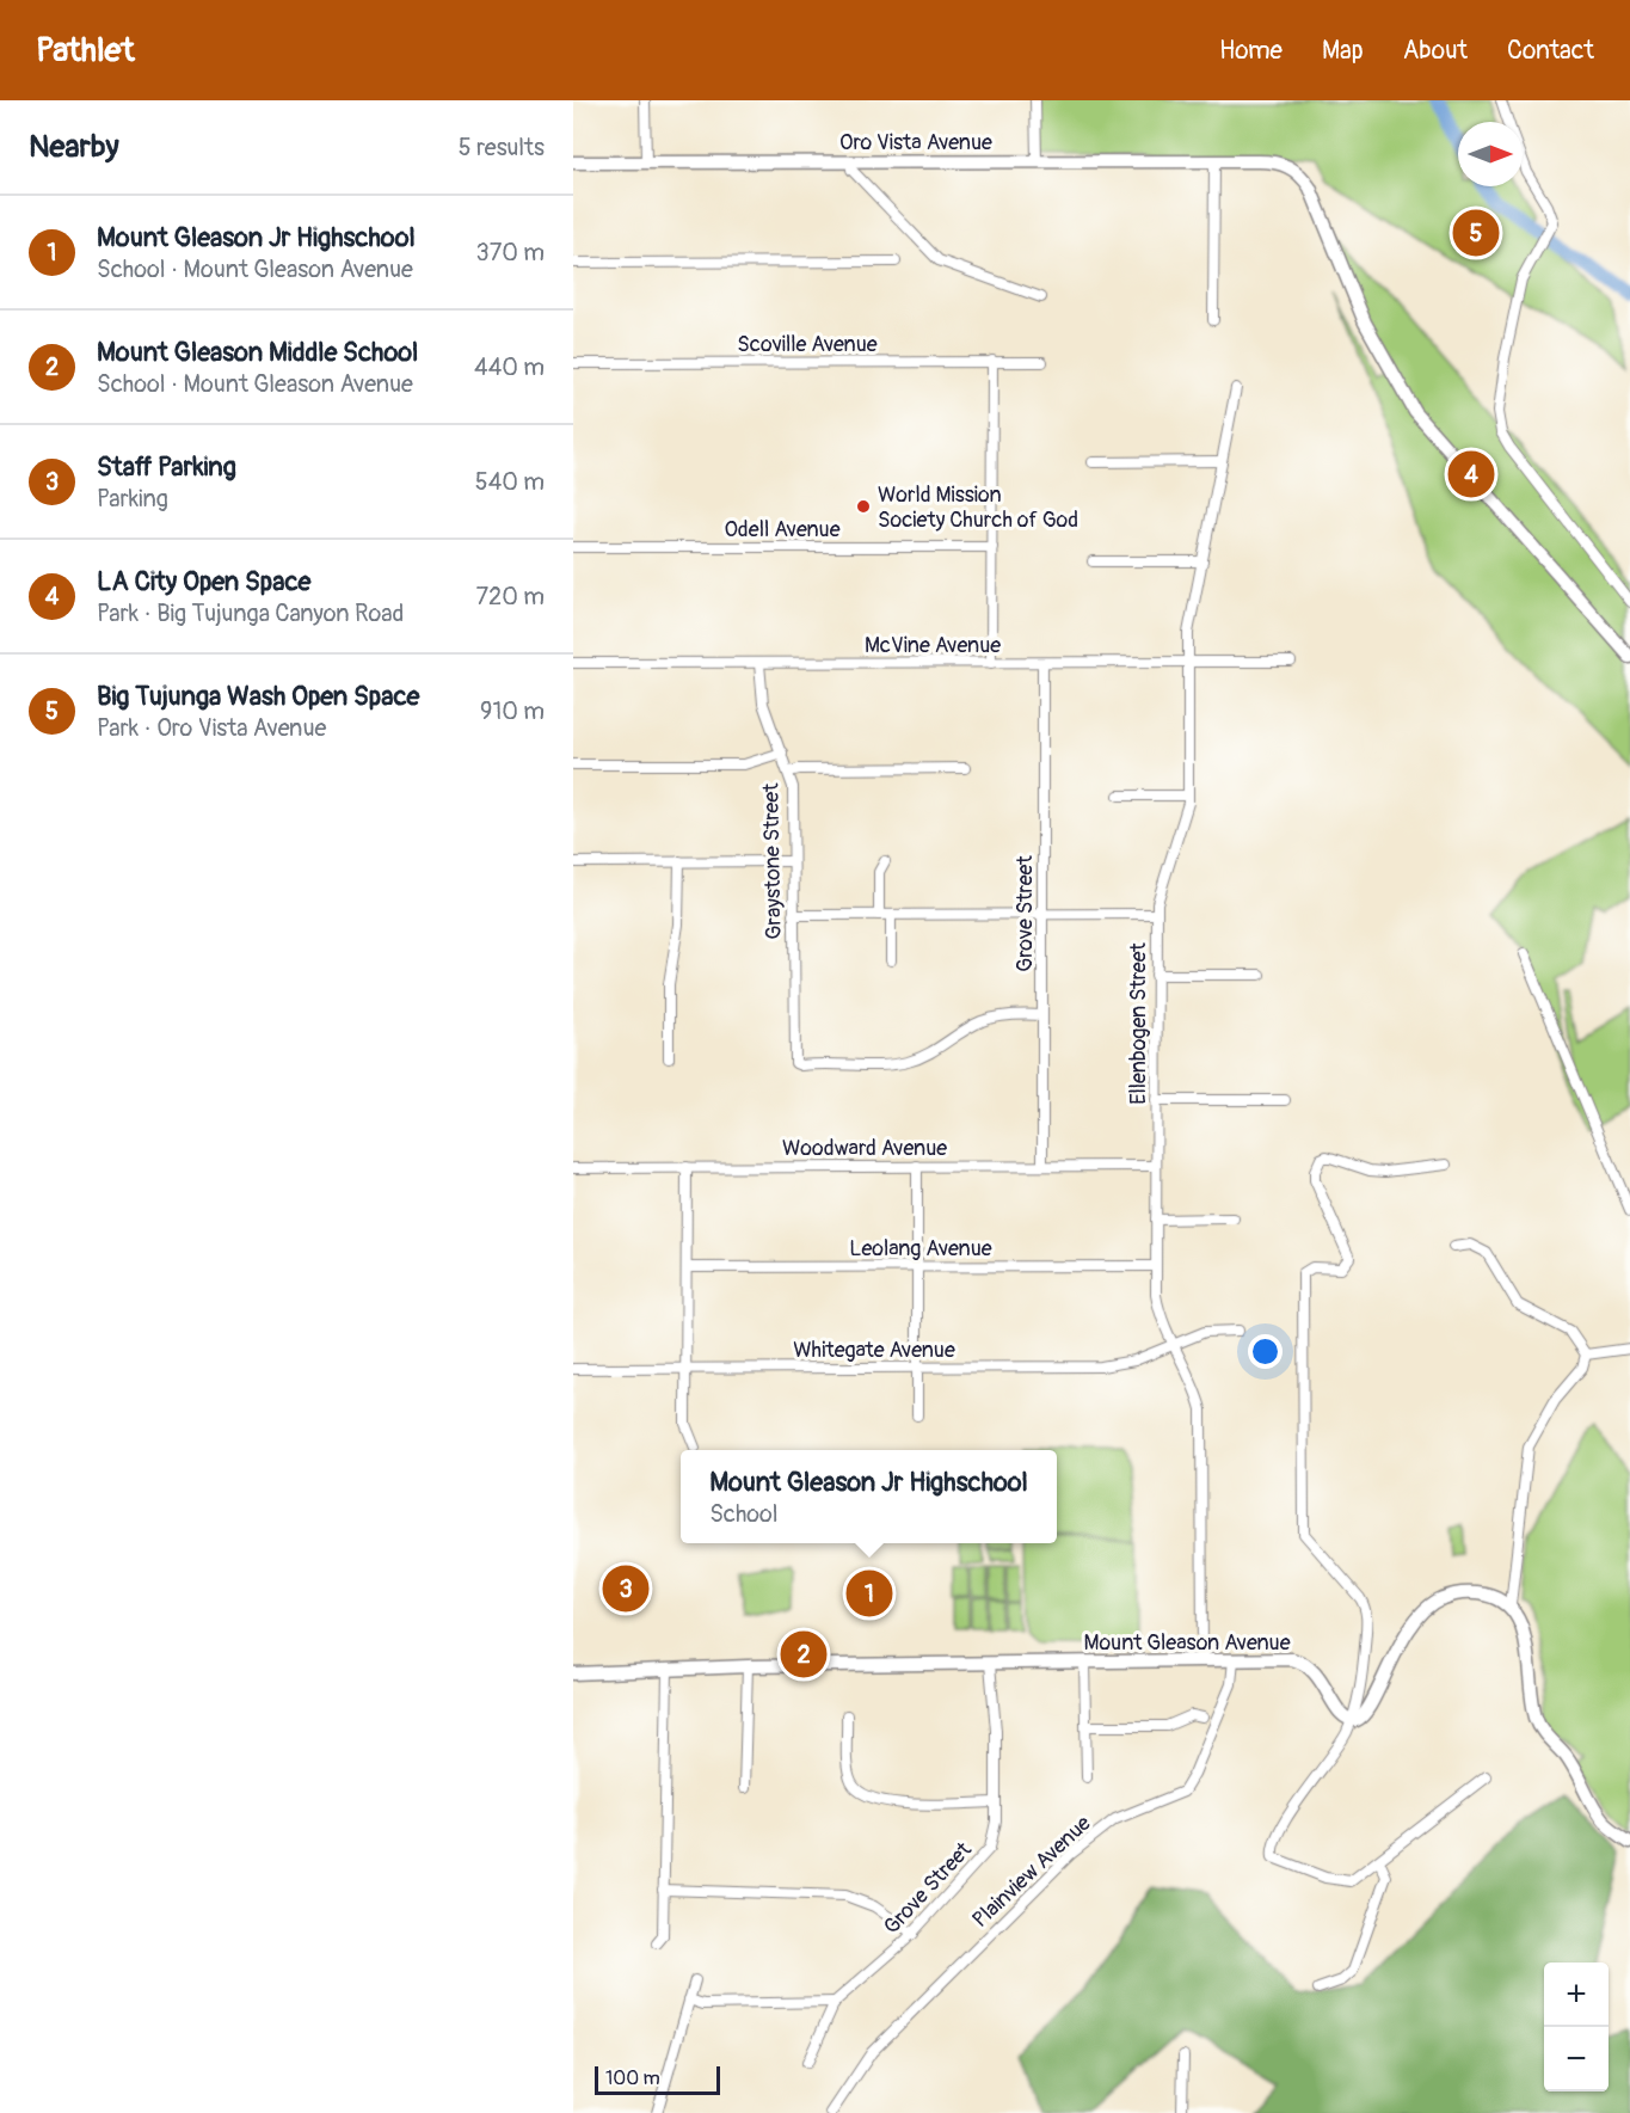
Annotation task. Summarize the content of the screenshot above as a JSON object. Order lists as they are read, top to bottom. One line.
{"streets":{"street":["Oro Vista Avenue","Scoville Avenue","Odell Avenue","McVine Avenue","Graystone Street","Grove Street","Ellenbogen Street","Woodward Avenue","Leolang Avenue","Whitegate Avenue","Mount Gleason Avenue","Plainview Avenue"]},"crossings":[["McVine Avenue","Graystone Street"],["McVine Avenue","Grove Street"],["McVine Avenue","Ellenbogen Street"],["Graystone Street","Grove Street"],["Grove Street","Woodward Avenue"],["Grove Street","Mount Gleason Avenue"],["Ellenbogen Street","Woodward Avenue"],["Ellenbogen Street","Leolang Avenue"],["Ellenbogen Street","Whitegate Avenue"],["Ellenbogen Street","Mount Gleason Avenue"],["Mount Gleason Avenue","Plainview Avenue"]],"places":["World Mission Society Church of God"],"scale_bar":"100 m","north":"right","page":{"header":"Pathlet","nav":["Home","Map","About","Contact"],"heading":["Nearby","5 results"],"list":[{"mark":"1","name":"Mount Gleason Jr Highschool","note":"School · Mount Gleason Avenue","value":"370 m"},{"mark":"2","name":"Mount Gleason Middle School","note":"School · Mount Gleason Avenue","value":"440 m"},{"mark":"3","name":"Staff Parking","note":"Parking","value":"540 m"},{"mark":"4","name":"LA City Open Space","note":"Park · Big Tujunga Canyon Road","value":"720 m"},{"mark":"5","name":"Big Tujunga Wash Open Space","note":"Park · Oro Vista Avenue","value":"910 m"}],"pins":["5","4","3","1","2"],"popup":["Mount Gleason Jr Highschool","School"],"map_buttons":["+","−"],"scale":"100 m"}}
